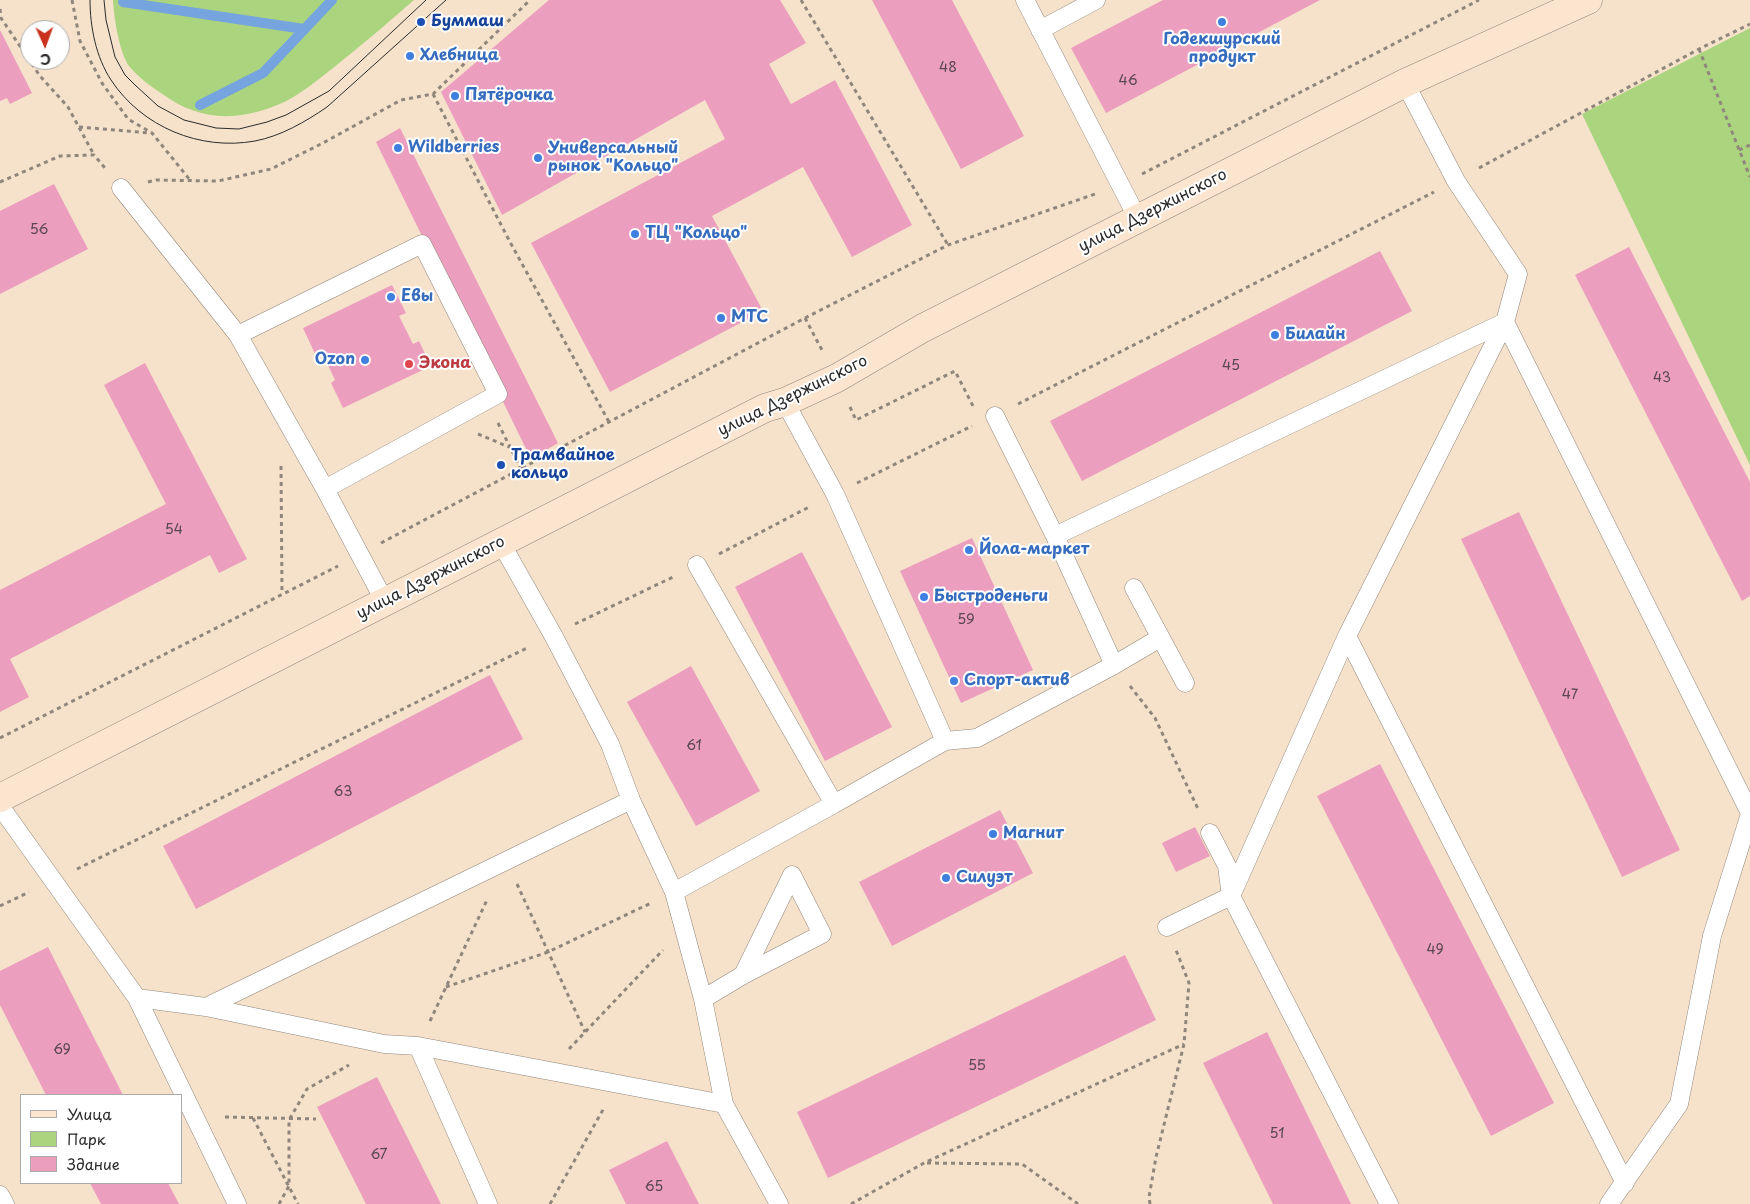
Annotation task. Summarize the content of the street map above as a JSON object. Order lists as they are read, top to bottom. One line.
{"streets":{"street":["улица Дзержинского"]},"places":["Буммаш","Годекшурский продукт","Хлебница","Пятёрочка","Wildberries","Универсальный рынок \"Кольцо\"","ТЦ \"Кольцо\"","Евы","МТС","Билайн","Ozon","Экона","Трамвайное кольцо","Йола-маркет","Быстроденьги","Спорт-актив","Магнит","Силуэт"],"house_numbers":["48","46","56","45","43","54","59","47","61","63","49","69","55","51","67","65"],"legend":["Улица","Парк","Здание"],"north":"bottom"}
